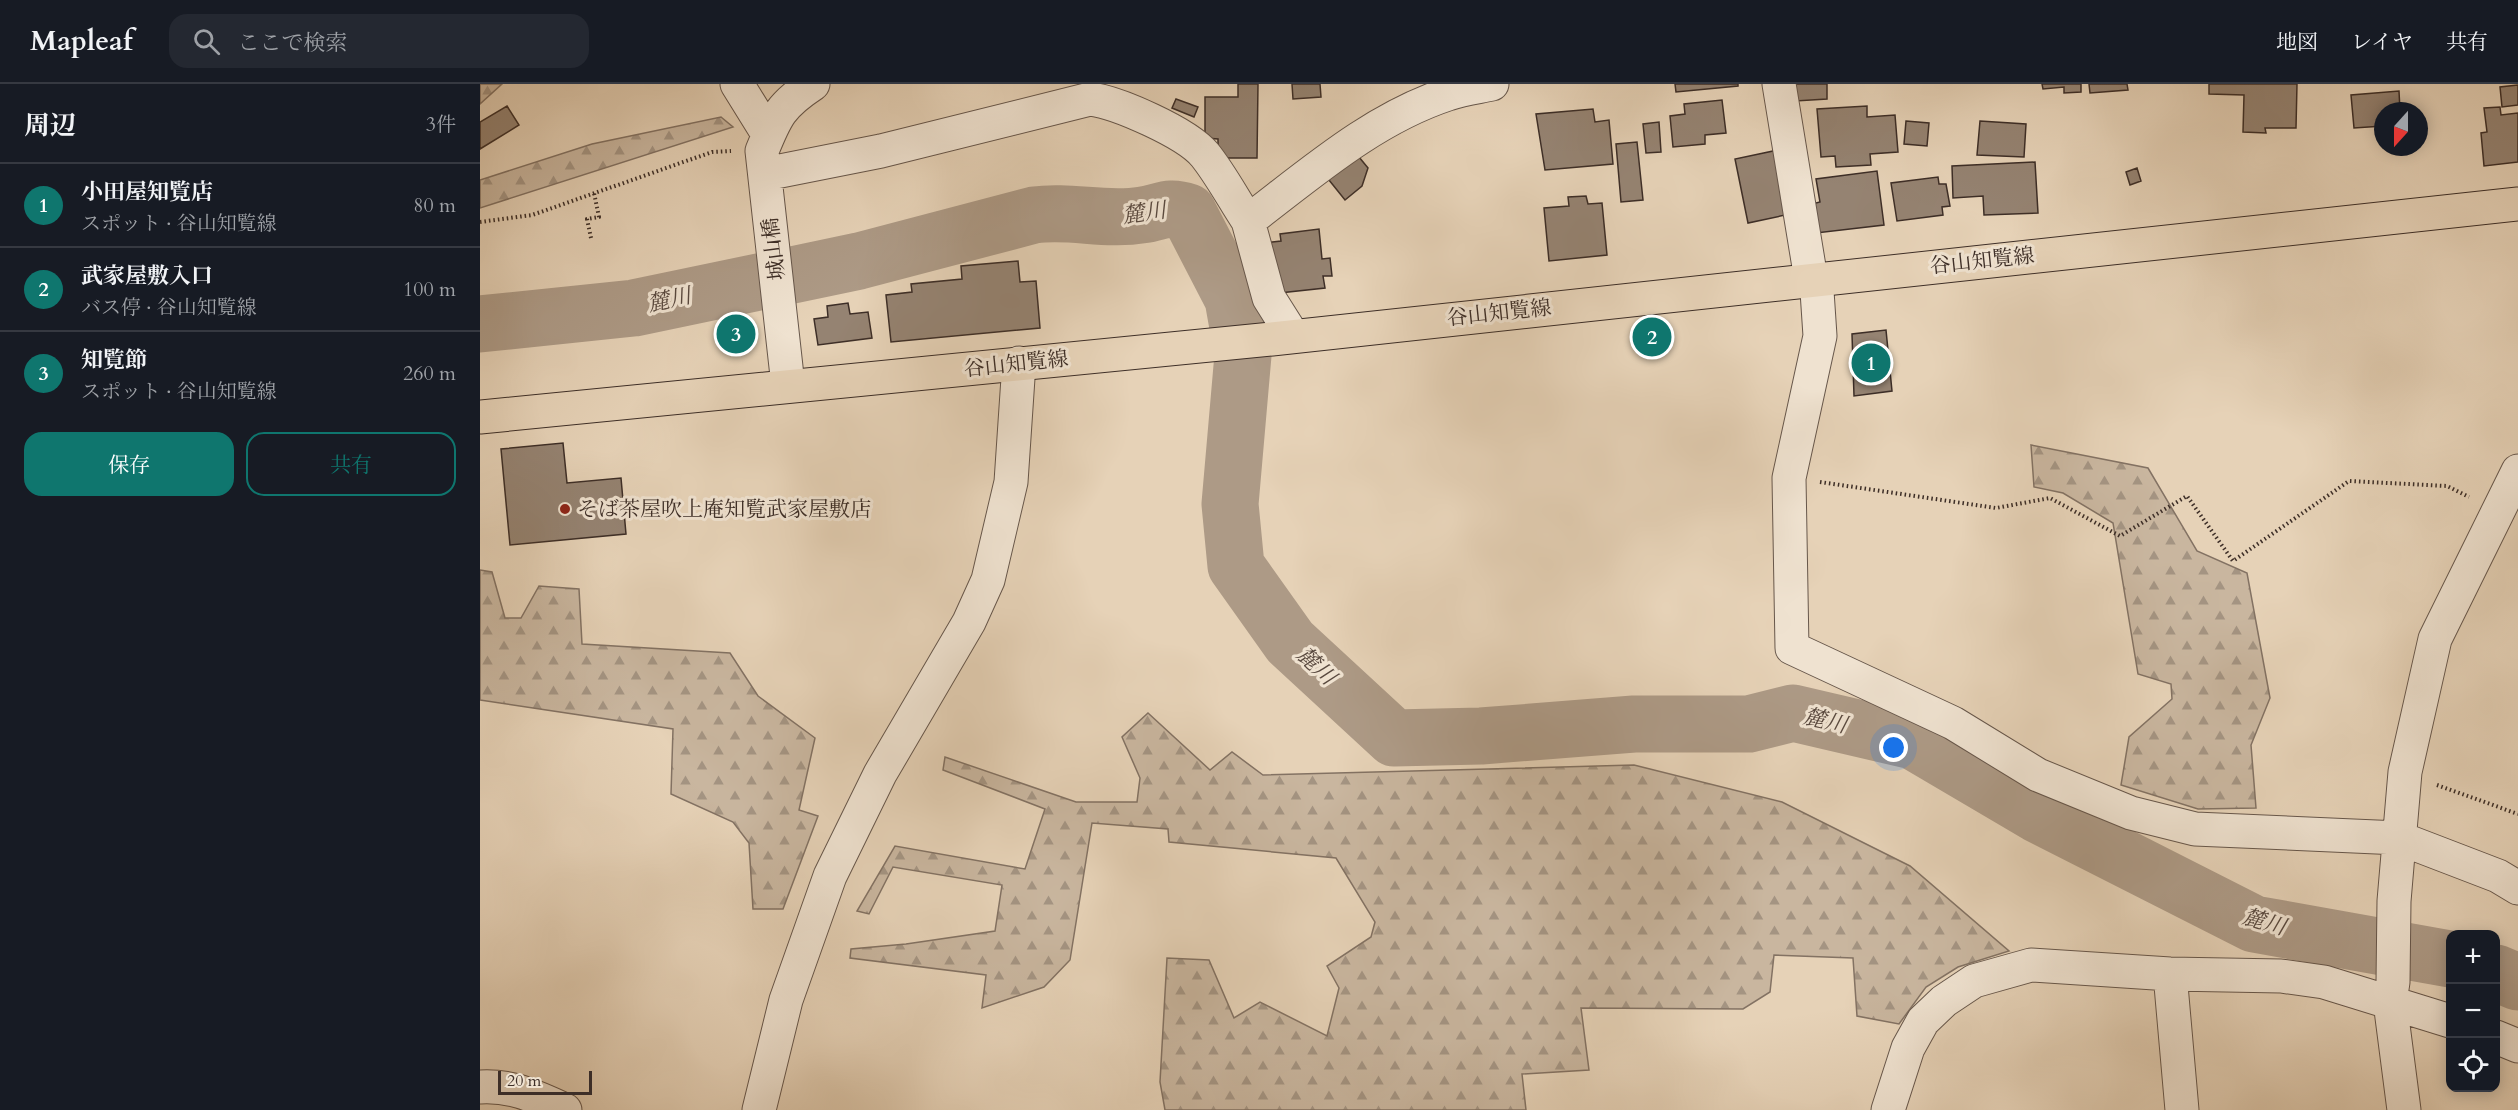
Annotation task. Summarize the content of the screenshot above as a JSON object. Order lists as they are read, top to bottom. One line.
{"streets":{"main road":["谷山知覧線"],"street":["城山橋"]},"crossings":[["城山橋","谷山知覧線"]],"water":["麓川"],"places":["そば茶屋吹上庵知覧武家屋敷店"],"scale_bar":"20 m","north":"bottom","page":{"header":"Mapleaf","search":"ここで検索","nav":["地図","レイヤ","共有"],"heading":["周辺","3件"],"list":[{"mark":"1","name":"小田屋知覧店","note":"スポット · 谷山知覧線","value":"80 m"},{"mark":"2","name":"武家屋敷入口","note":"バス停 · 谷山知覧線","value":"100 m"},{"mark":"3","name":"知覧節","note":"スポット · 谷山知覧線","value":"260 m"}],"pins":["3","2","1"],"buttons":["保存","共有"],"map_buttons":["+","−"],"scale":"20 m"}}
